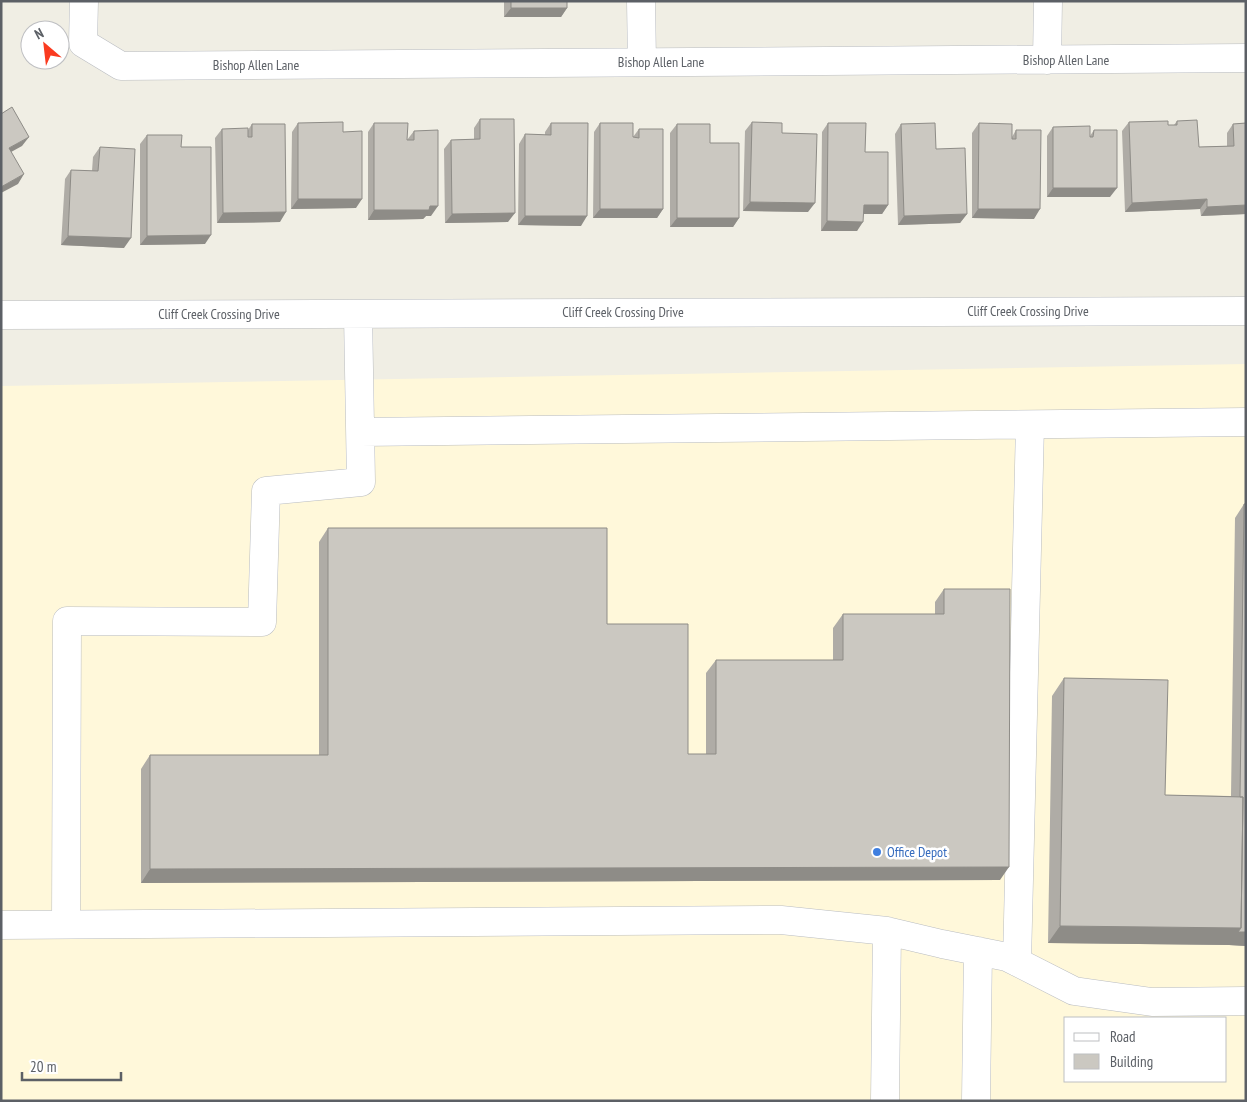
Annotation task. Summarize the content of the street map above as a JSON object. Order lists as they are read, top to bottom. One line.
{"streets":{"street":["Bishop Allen Lane","Cliff Creek Crossing Drive"]},"places":["Office Depot"],"legend":["Road","Building"],"scale_bar":"20 m","north":"top left"}
